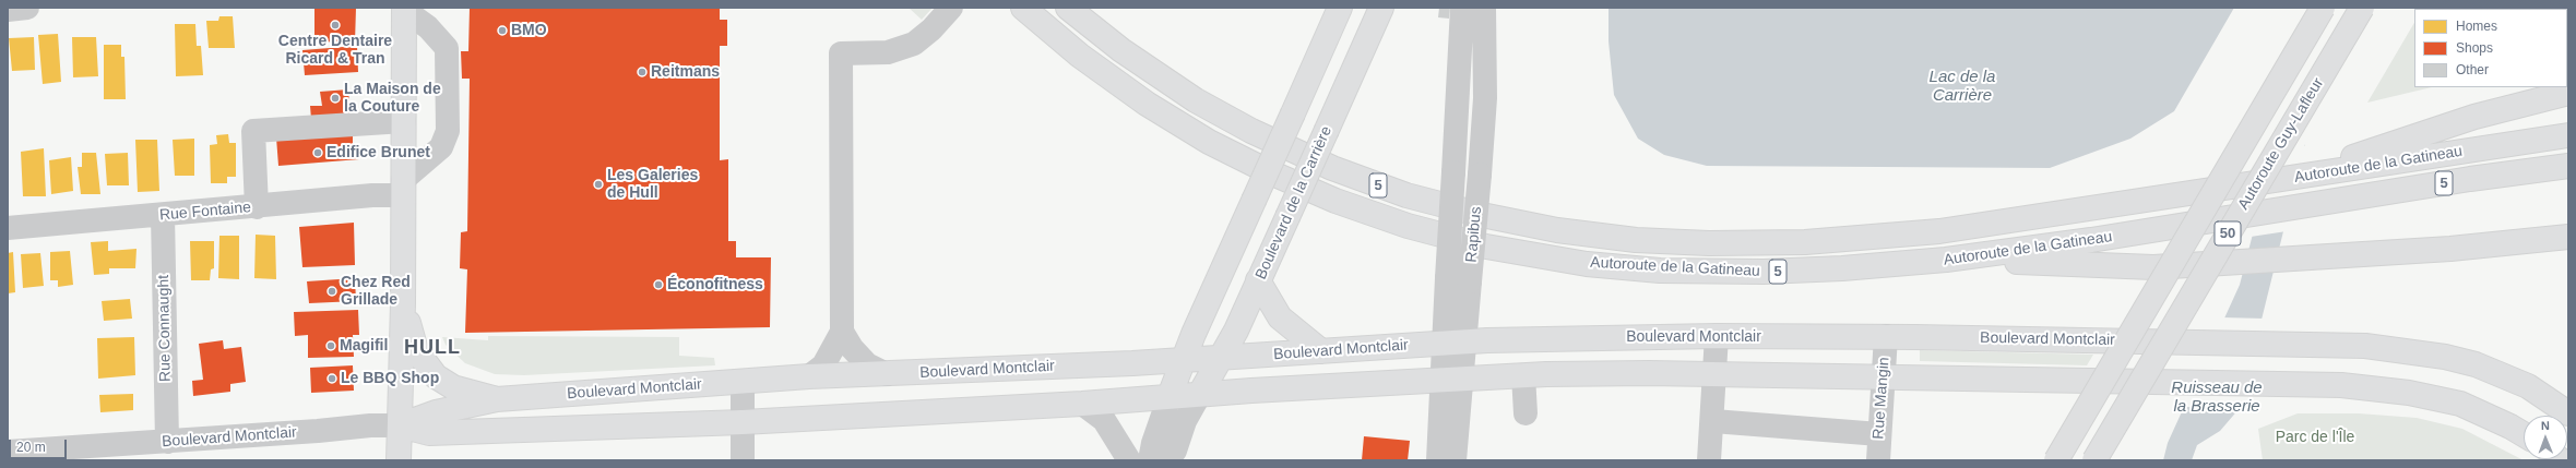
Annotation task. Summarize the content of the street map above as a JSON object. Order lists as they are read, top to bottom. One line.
{"streets":{"main road":["Autoroute Guy-Lafleur","Autoroute de la Gatineau","5","Boulevard de la Carrière","50","Boulevard Montclair"],"street":["Rue Fontaine","Rapibus","Rue Connaught","Rue Mangin"]},"crossings":[["Boulevard de la Carrière","Boulevard Montclair"],["Rue Fontaine","Rue Connaught"],["Rapibus","Boulevard Montclair"],["Rue Connaught","Boulevard Montclair"],["Boulevard Montclair","Rue Mangin"]],"districts":["HULL"],"water":["Lac de la Carrière","Ruisseau de la Brasserie"],"parks":["Parc de l'Île"],"places":["Centre Dentaire Ricard & Tran","BMO","Reitmans","La Maison de la Couture","Edifice Brunet","Les Galeries de Hull","Éconofitness","Chez Red Grillade","Magifil","Le BBQ Shop"],"legend":["Homes","Shops","Other"],"scale_bar":"20 m","north":"top"}
